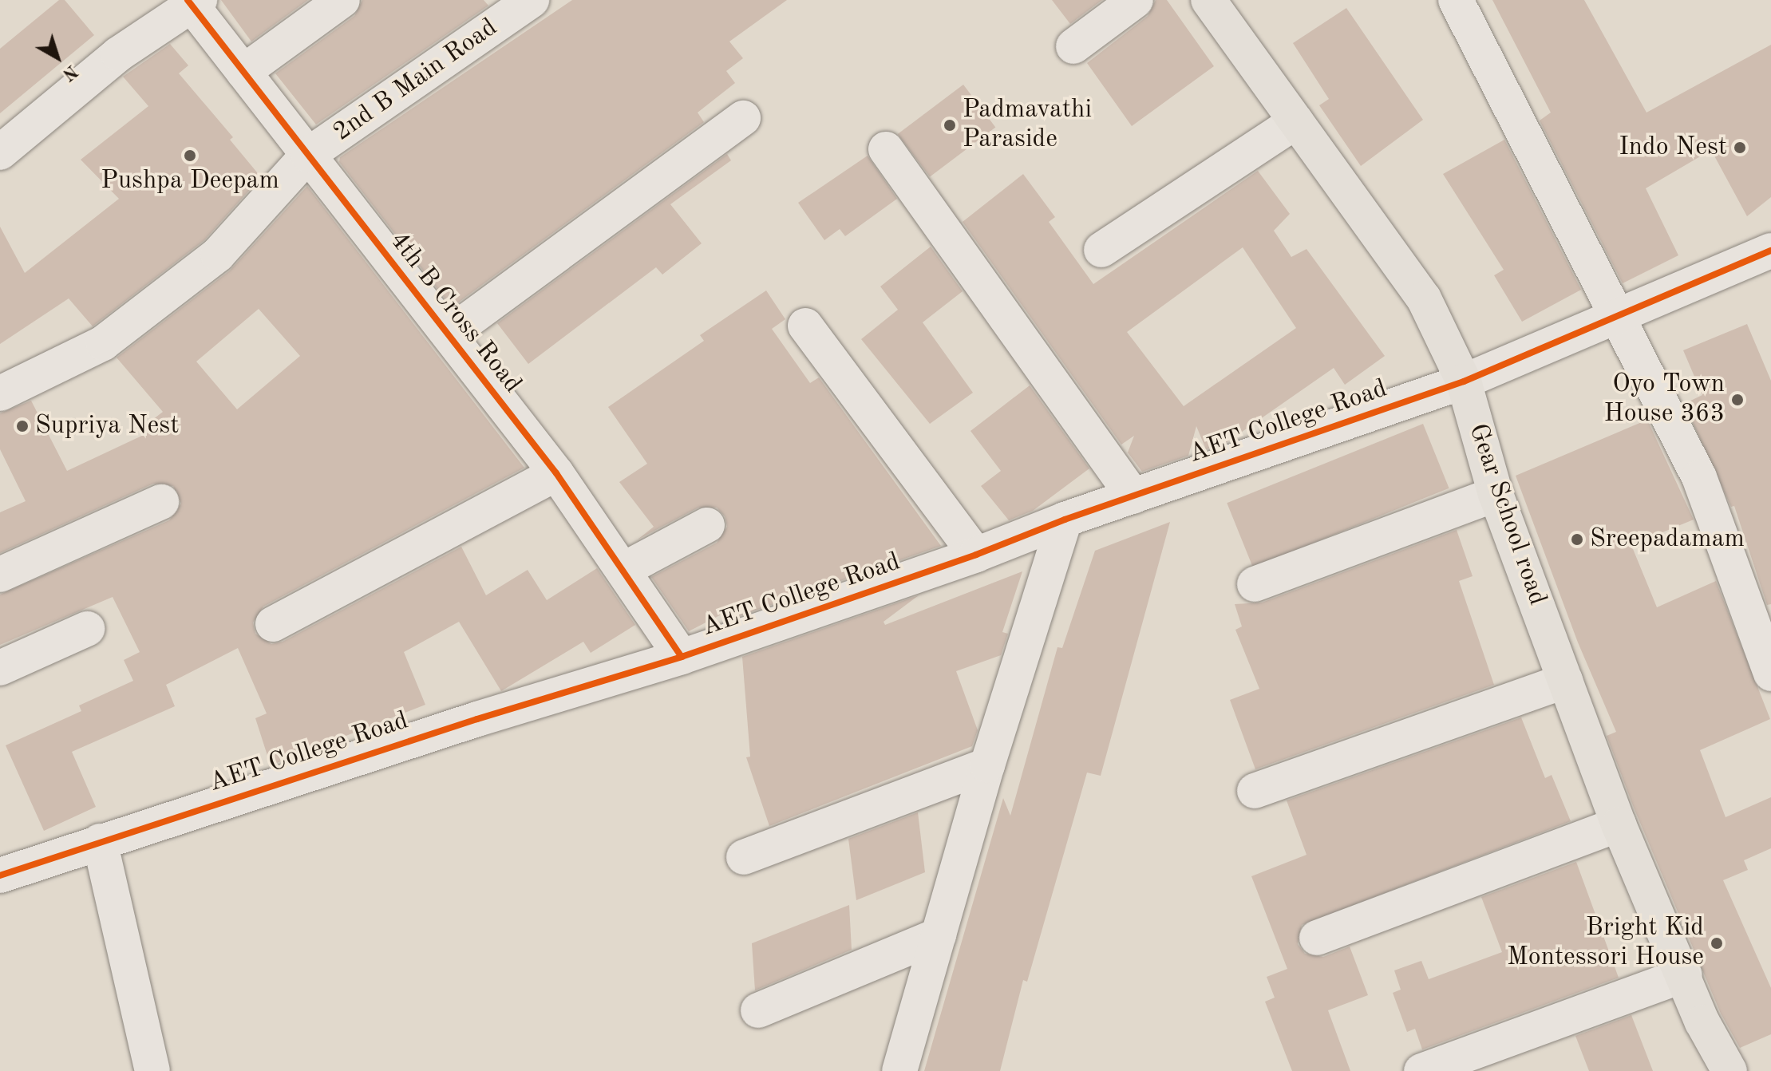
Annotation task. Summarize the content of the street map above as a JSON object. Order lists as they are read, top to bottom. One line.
{"streets":{"main road":["Gear School road"],"street":["2nd B Main Road","4th B Cross Road","AET College Road"]},"crossings":[["2nd B Main Road","4th B Cross Road"],["4th B Cross Road","AET College Road"],["AET College Road","Gear School road"]],"places":["Padmavathi Paraside","Indo Nest","Pushpa Deepam","Oyo Town House 363","Supriya Nest","Sreepadamam","Bright Kid Montessori House"],"north":"bottom right"}
